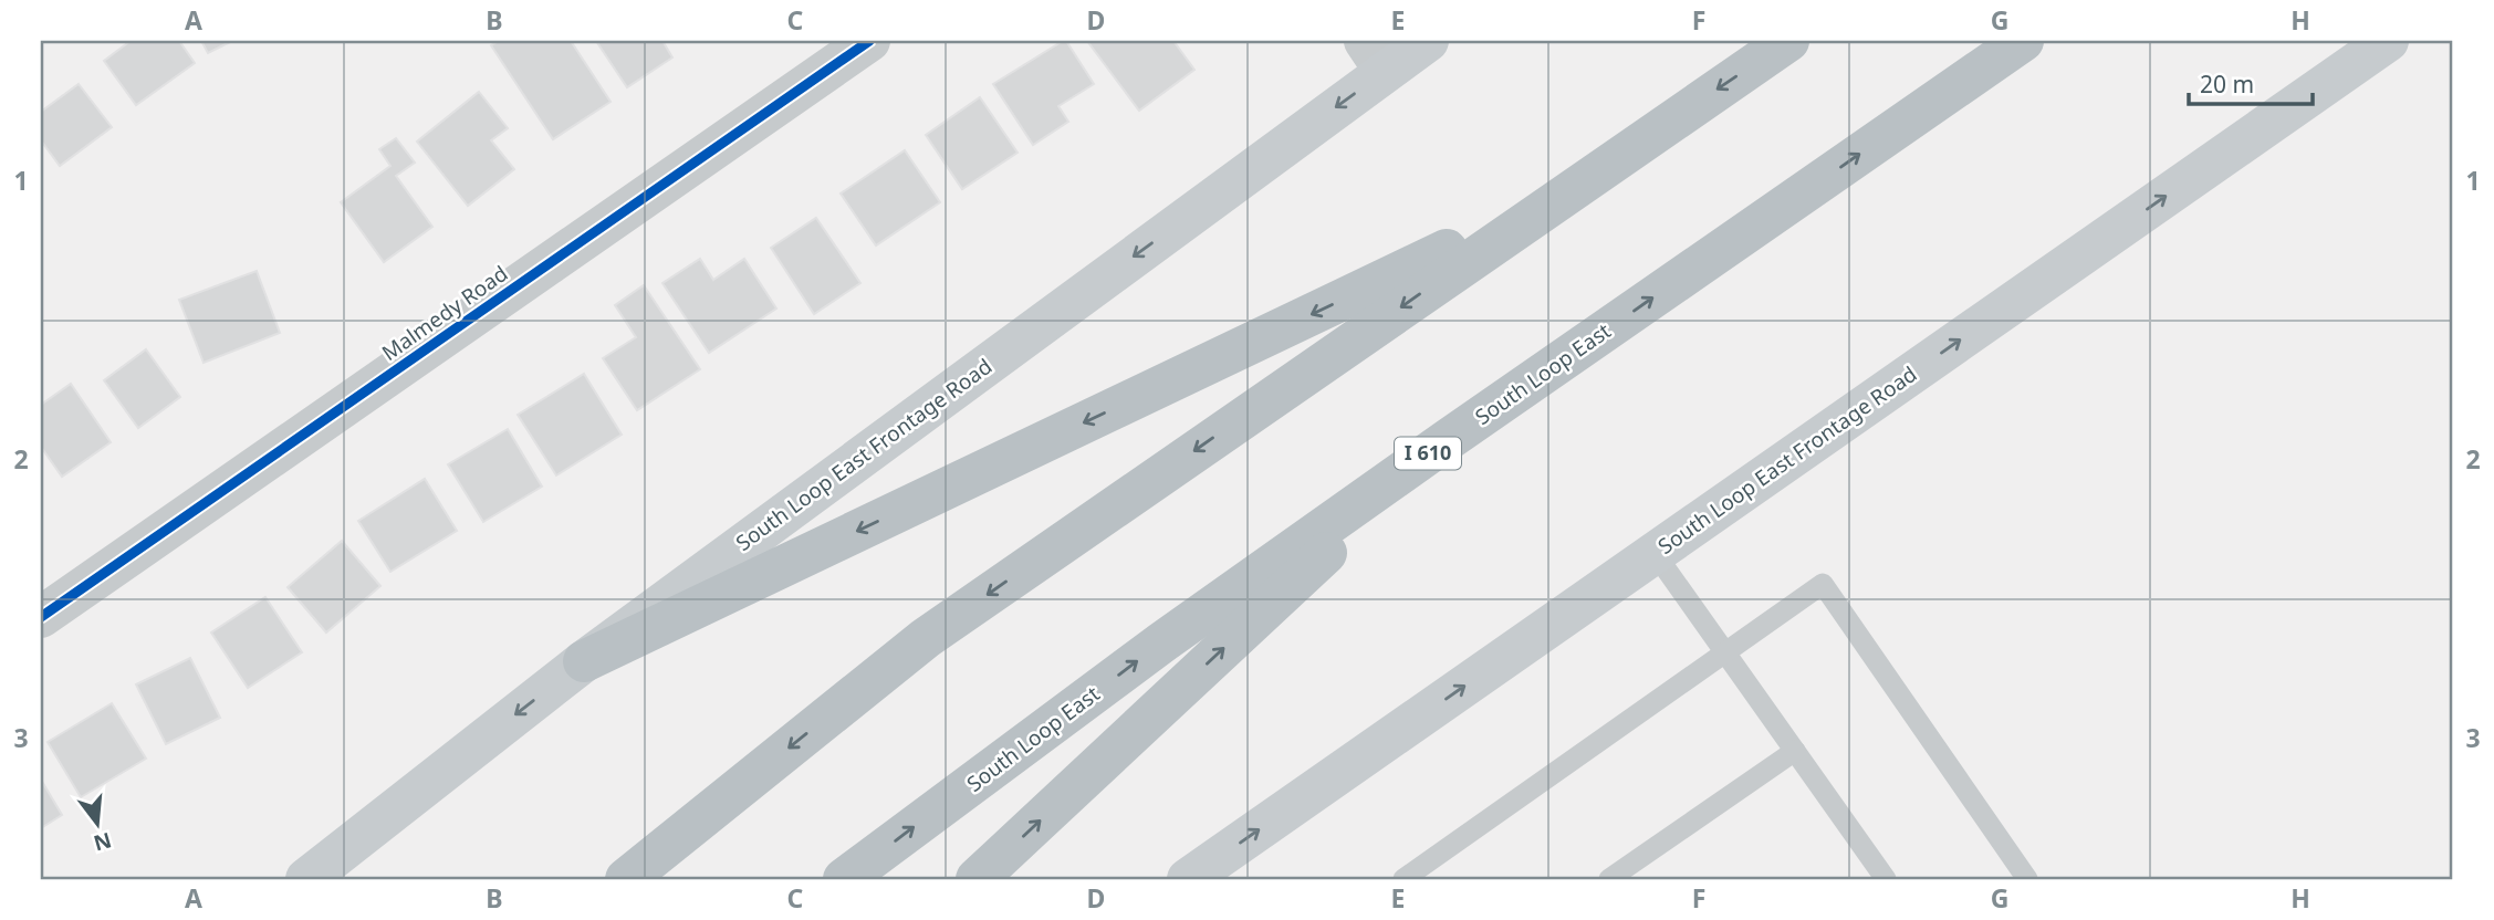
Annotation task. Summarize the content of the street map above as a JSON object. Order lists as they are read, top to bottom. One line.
{"streets":{"highway":["South Loop East","I 610"],"main road":["South Loop East Frontage Road"],"street":["Malmedy Road"]},"scale_bar":"20 m","north":"bottom","grid":{"columns":["A","B","C","D","E","F","G","H"],"rows":["1","2","3"]}}
